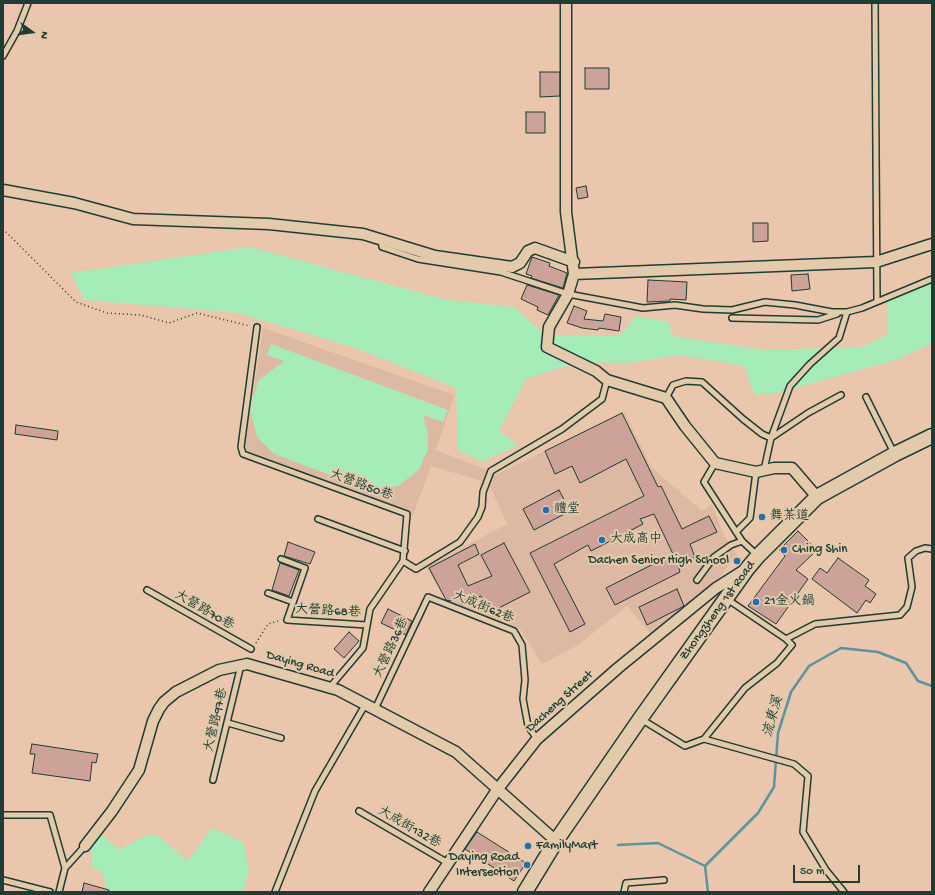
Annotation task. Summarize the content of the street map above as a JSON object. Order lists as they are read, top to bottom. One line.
{"streets":{"main road":["Zhongzheng 1st Road"],"street":["Daying Road","Dacheng Street"],"lane":["大營路50巷","大成街62巷","大營路70巷","大營路68巷","大營路36巷","大營路97巷","大成街132巷"]},"crossings":[["大營路50巷","大營路68巷"],["大營路50巷","Daying Road"],["大成街62巷","大營路36巷"],["大成街62巷","Dacheng Street"],["大營路70巷","大營路68巷"],["Zhongzheng 1st Road","Daying Road"],["Zhongzheng 1st Road","Dacheng Street"],["大營路36巷","Daying Road"],["Daying Road","Dacheng Street"],["Daying Road","大營路97巷"],["Dacheng Street","大成街132巷"]],"water":["流東溪"],"places":["禮堂","舞茶道","大成高中","Ching Shin","Dachen Senior High School","21金火鍋","FamilyMart","Daying Road Intersection"],"scale_bar":"50 m","north":"right"}
